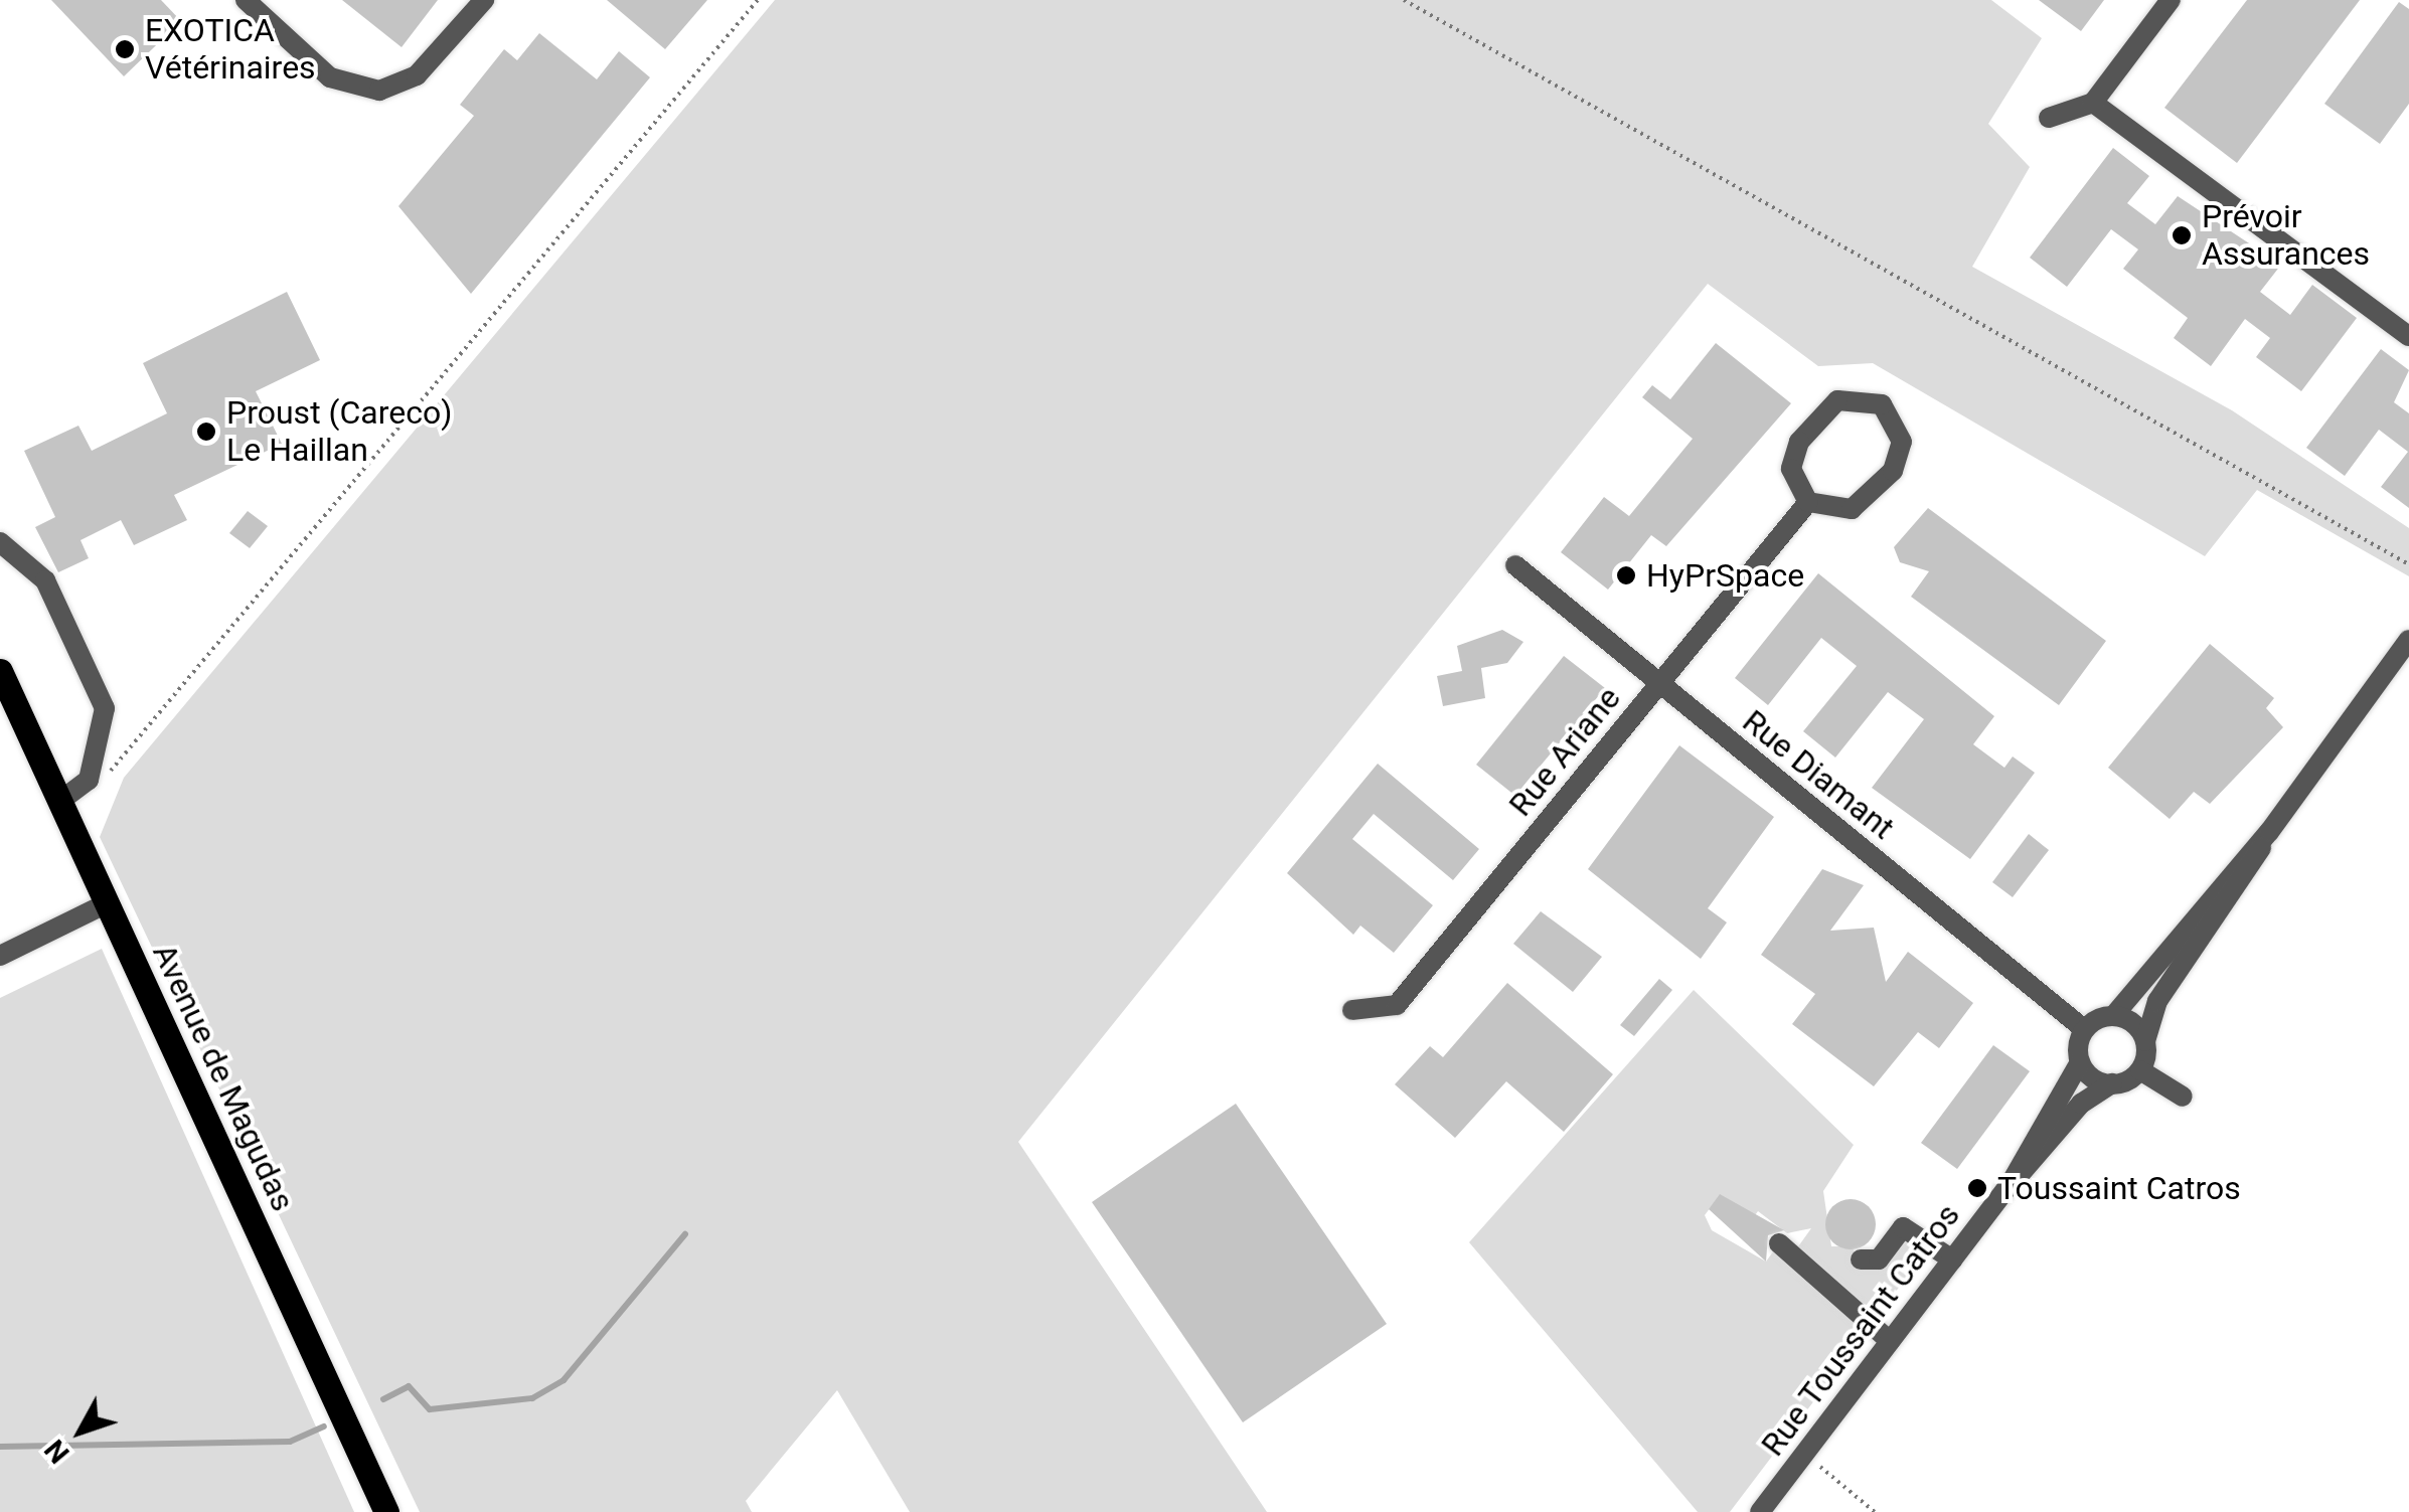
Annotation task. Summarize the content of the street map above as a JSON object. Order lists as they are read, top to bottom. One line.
{"streets":{"main road":["Avenue de Magudas"],"street":["Rue Ariane","Rue Diamant","Rue Toussaint Catros"]},"crossings":[["Rue Ariane","Rue Diamant"],["Rue Diamant","Rue Toussaint Catros"]],"places":["EXOTICA Vétérinaires","Prévoir Assurances","Proust (Careco) Le Haillan","HyPrSpace","Toussaint Catros"],"north":"bottom left"}
